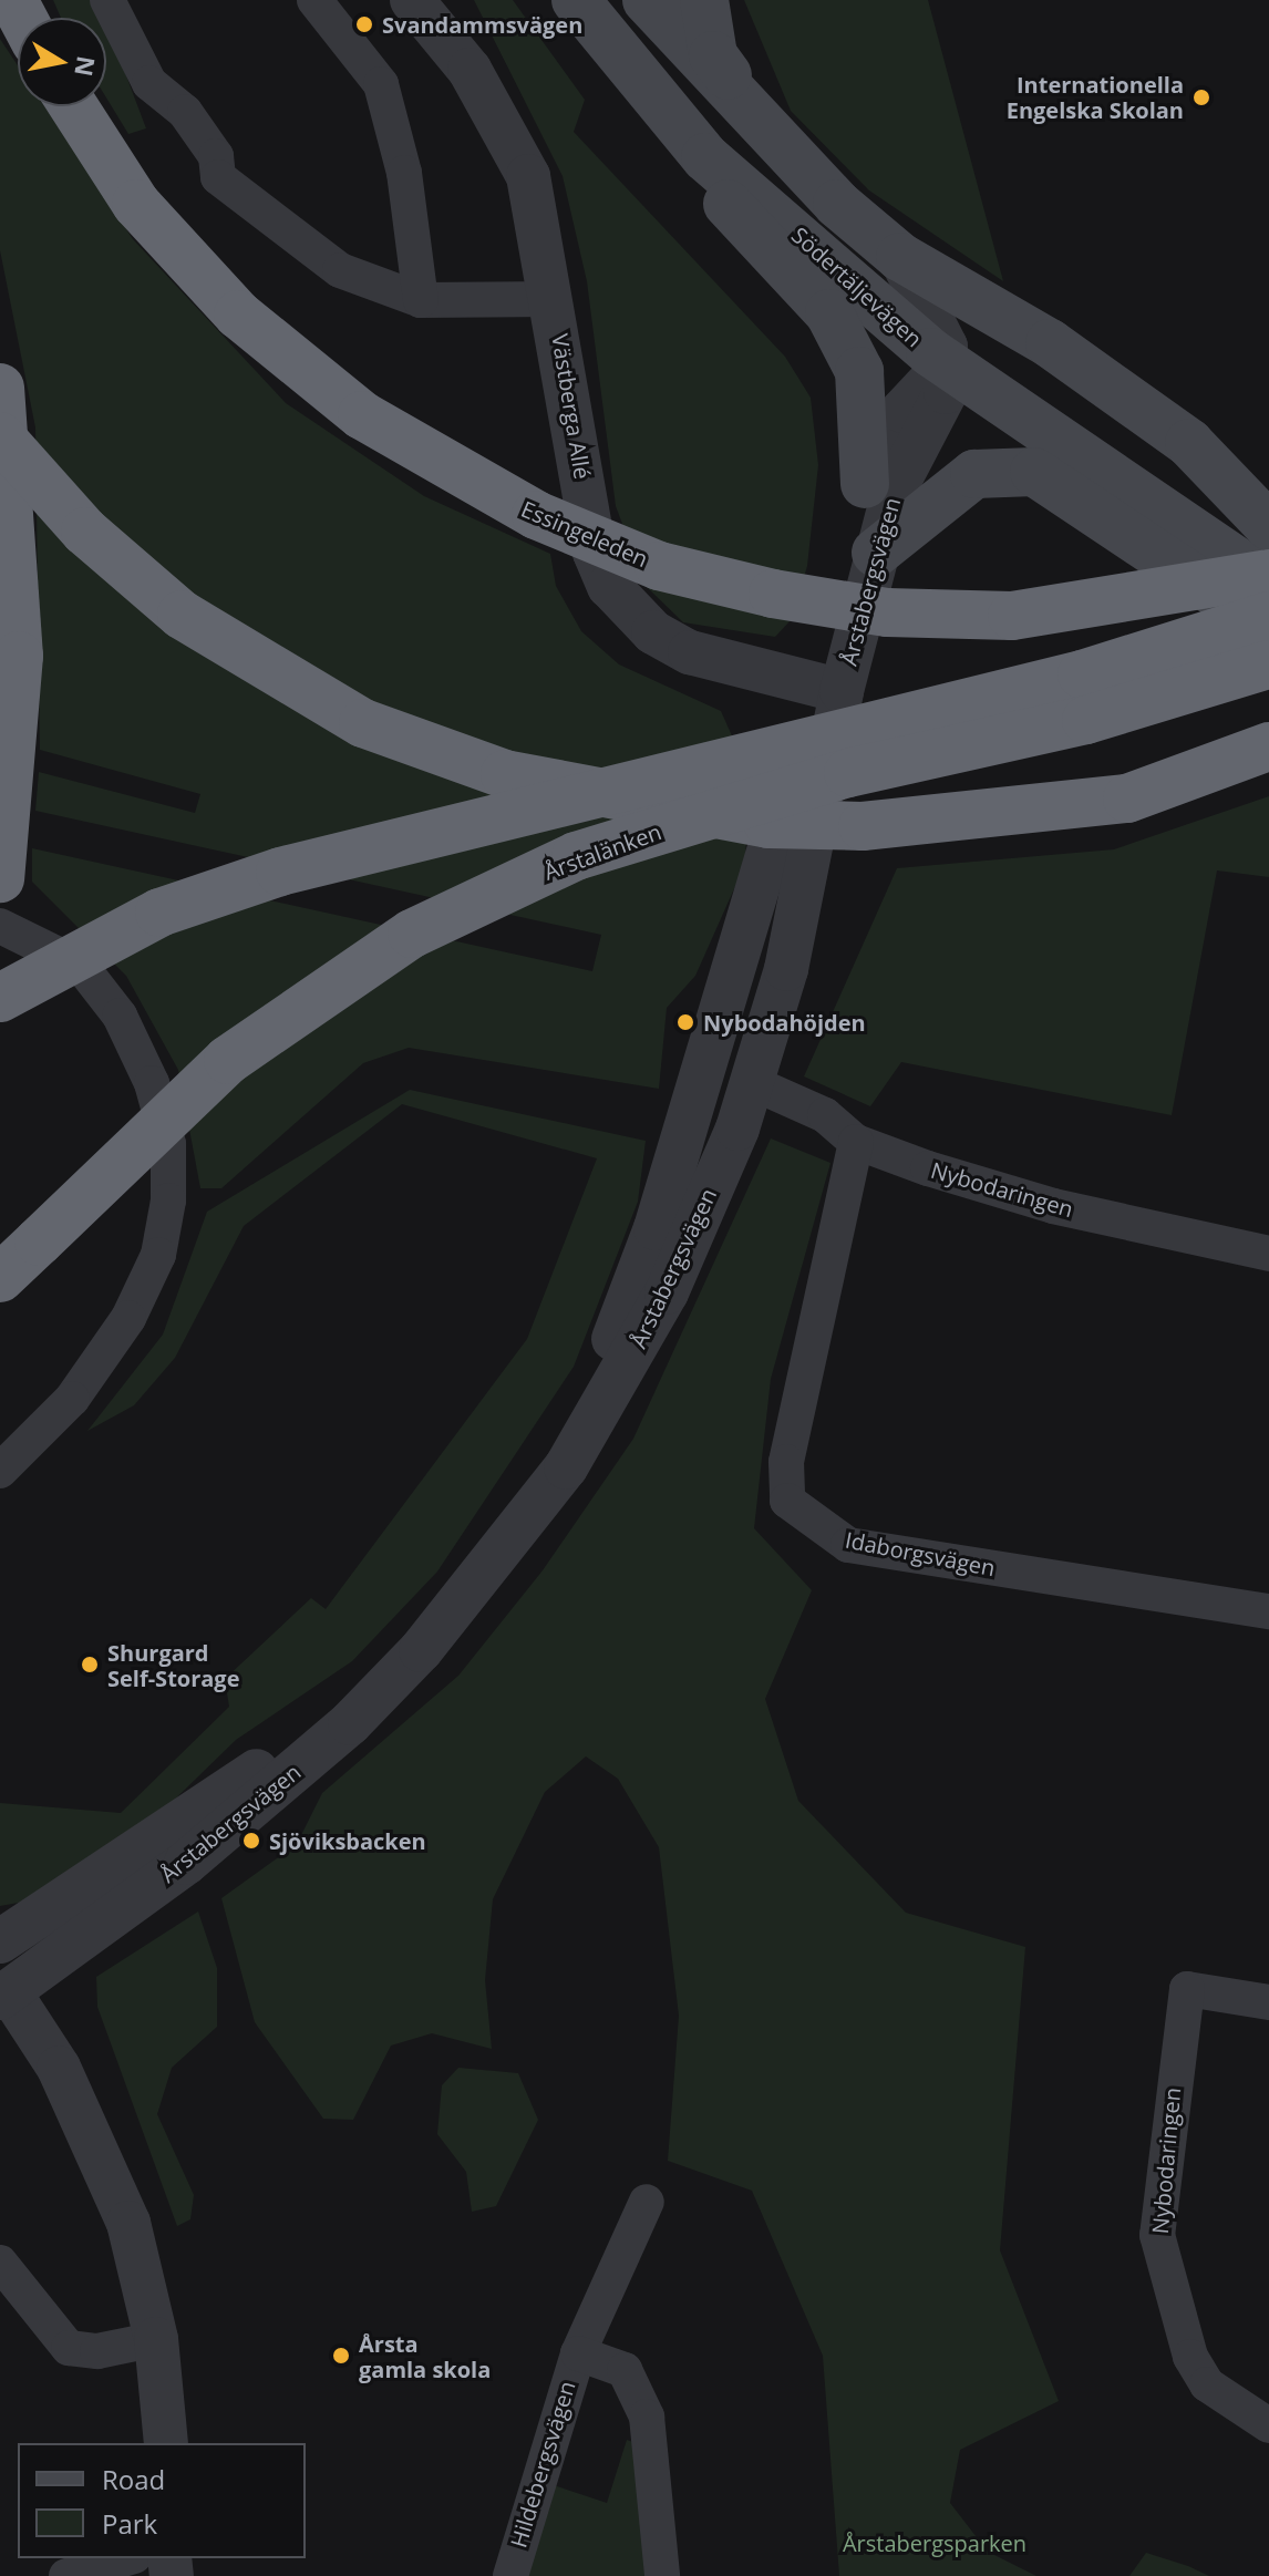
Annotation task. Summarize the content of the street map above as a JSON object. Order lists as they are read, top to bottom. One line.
{"streets":{"highway":["Essingeleden","Årstalänken"],"main road":["Södertäljevägen"],"street":["Västberga Allé","Årstabergsvägen","Nybodaringen","Idaborgsvägen","Hildebergsvägen"]},"crossings":[["Södertäljevägen","Årstabergsvägen"],["Västberga Allé","Årstabergsvägen"],["Årstabergsvägen","Nybodaringen"],["Nybodaringen","Idaborgsvägen"]],"parks":["Årstabergsparken"],"places":["Svandammsvägen","Internationella Engelska Skolan","Nybodahöjden","Shurgard Self-Storage","Sjöviksbacken","Årsta gamla skola"],"legend":["Road","Park"],"north":"right"}
